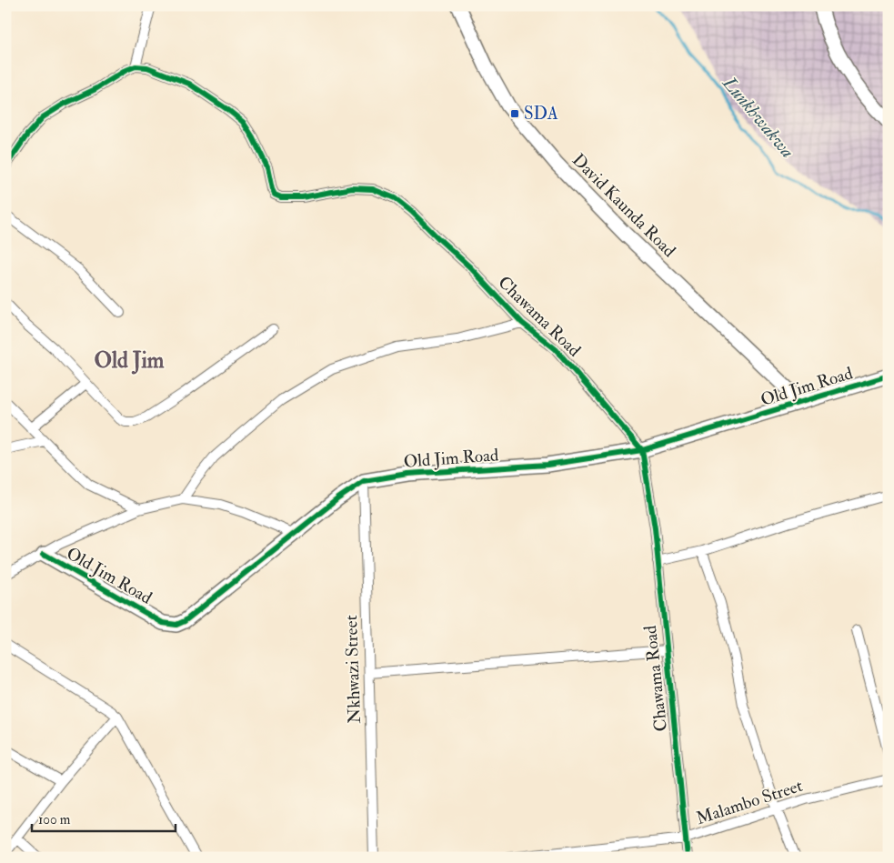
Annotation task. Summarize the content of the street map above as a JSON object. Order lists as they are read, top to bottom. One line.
{"streets":{"street":["David Kaunda Road","Chawama Road","Old Jim Road","Nkhwazi Street","Malambo Street"]},"crossings":[["David Kaunda Road","Old Jim Road"],["Chawama Road","Old Jim Road"],["Chawama Road","Malambo Street"],["Old Jim Road","Nkhwazi Street"]],"districts":["Old Jim"],"water":["Lunkhwakwa"],"places":{"transit":["SDA"]},"scale_bar":"100 m"}
